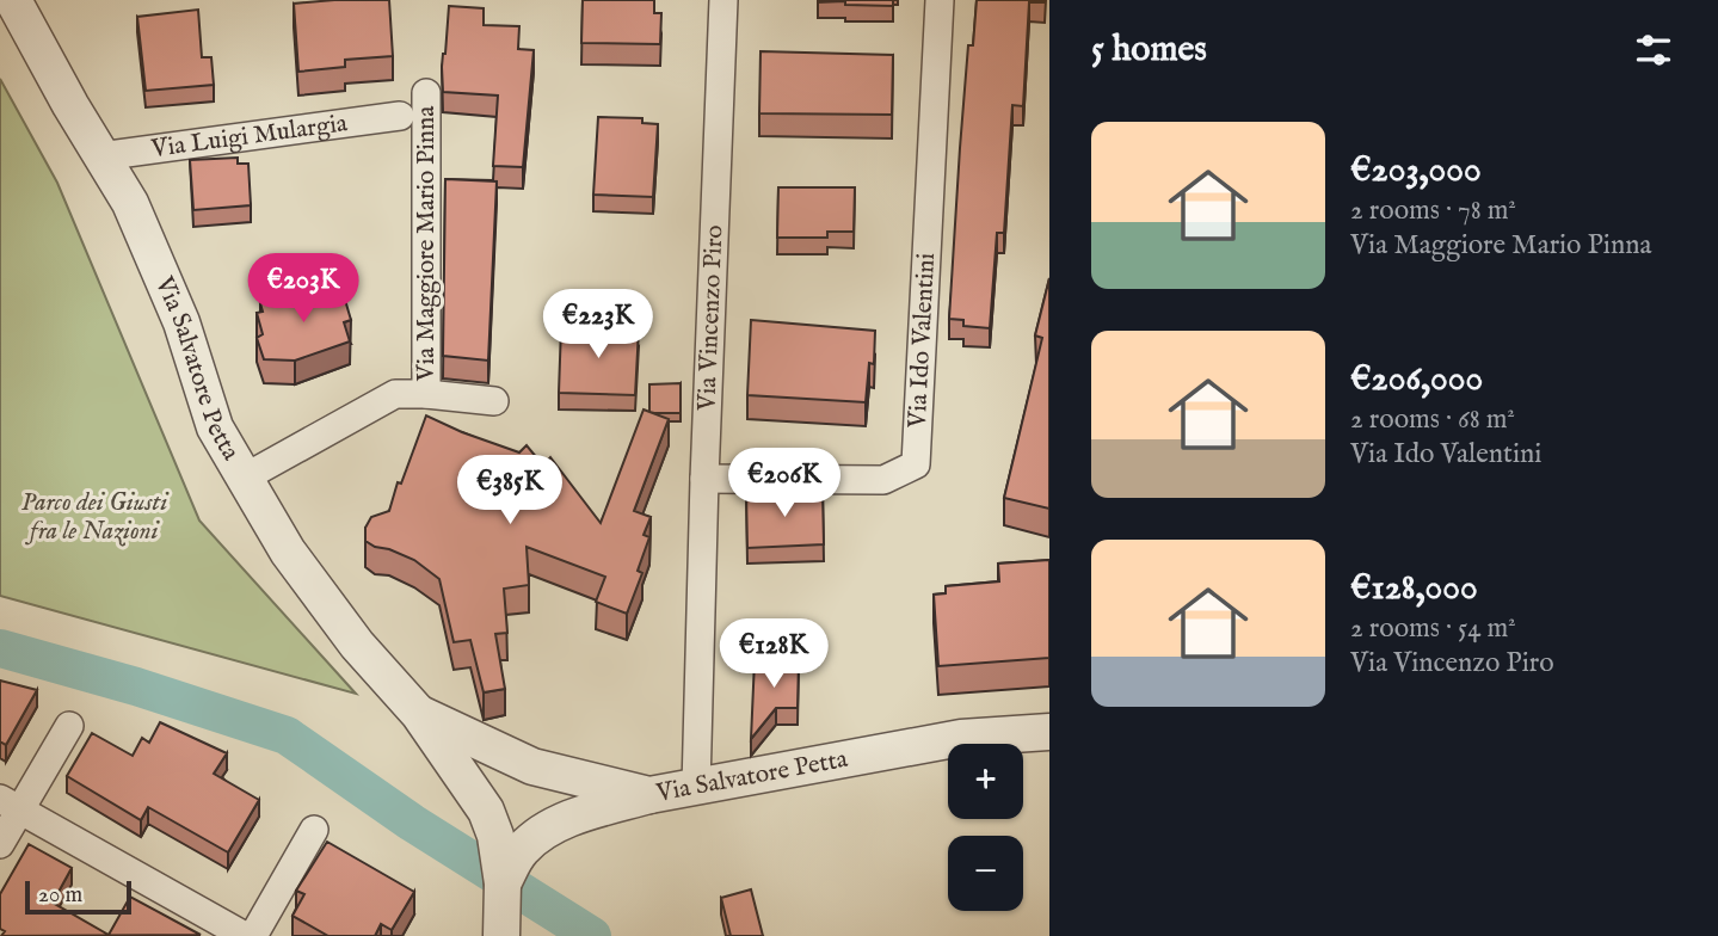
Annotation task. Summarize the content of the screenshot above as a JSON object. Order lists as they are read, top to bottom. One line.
{"streets":{"street":["Via Luigi Mulargia","Via Maggiore Mario Pinna","Via Vincenzo Piro","Via Ido Valentini","Via Salvatore Petta"]},"crossings":[["Via Luigi Mulargia","Via Salvatore Petta"],["Via Maggiore Mario Pinna","Via Salvatore Petta"],["Via Vincenzo Piro","Via Ido Valentini"],["Via Vincenzo Piro","Via Salvatore Petta"]],"parks":["Parco dei Giusti fra le Nazioni"],"scale_bar":"20 m","page":{"heading":"5 homes","list":[{"name":"€203,000","note":"2 rooms · 78 m² · Via Maggiore Mario Pinna"},{"name":"€206,000","note":"2 rooms · 68 m² · Via Ido Valentini"},{"name":"€128,000","note":"2 rooms · 54 m² · Via Vincenzo Piro"}],"price":["€203K","€223K","€206K","€385K","€128K"],"map_buttons":["+","−"],"scale":"20 m"}}
